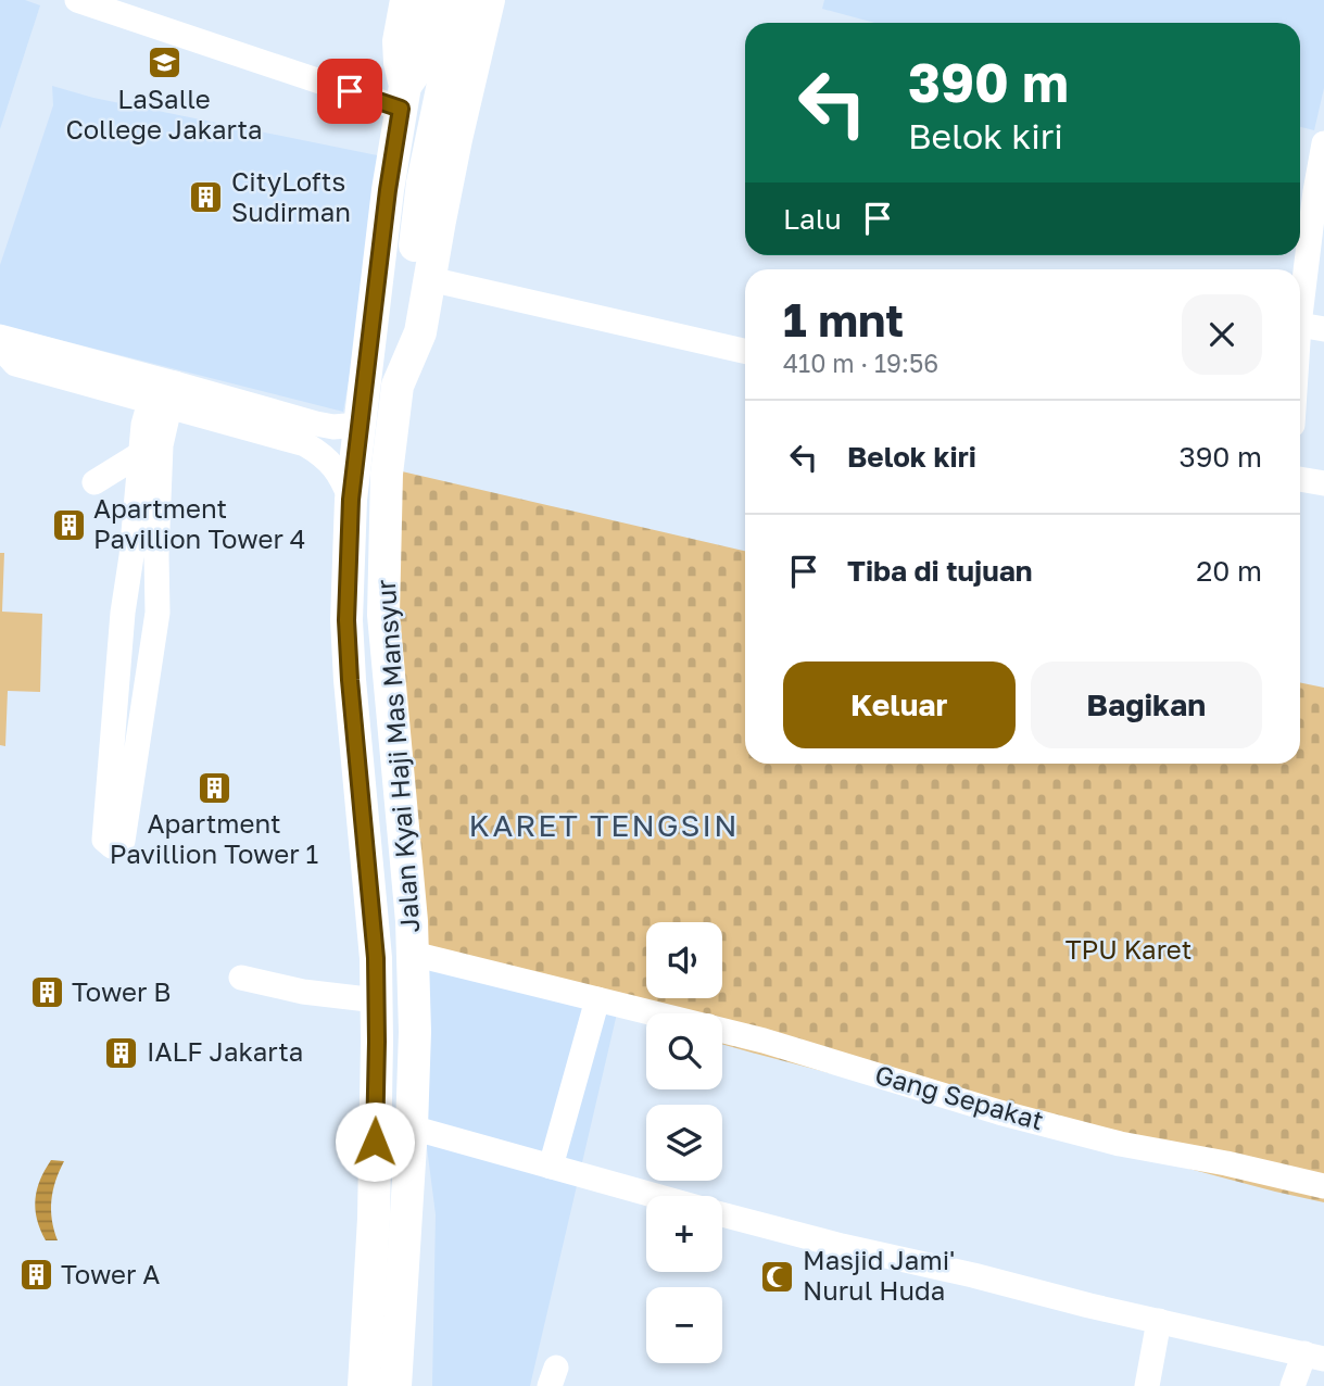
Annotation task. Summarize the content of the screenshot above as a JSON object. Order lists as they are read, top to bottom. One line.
{"streets":{"main road":["Jalan Kyai Haji Mas Mansyur"],"street":["Gang Sepakat"]},"crossings":[["Jalan Kyai Haji Mas Mansyur","Gang Sepakat"]],"districts":["KARET TENGSIN"],"parks":["TPU Karet"],"places":{"school or university":["LaSalle College Jakarta"],"building":["CityLofts Sudirman","Apartment Pavillion Tower 4","Apartment Pavillion Tower 1","Tower B","IALF Jakarta","Tower A"],"mosque":["Masjid Jami' Nurul Huda"]},"page":{"turn":["390 m","Belok kiri"],"then":"Lalu","heading":["1 mnt","410 m · 19:56"],"list":[{"name":"Belok kiri","value":"390 m"},{"name":"Tiba di tujuan","value":"20 m"}],"buttons":["Keluar","Bagikan"],"map_buttons":["+","−"]}}
